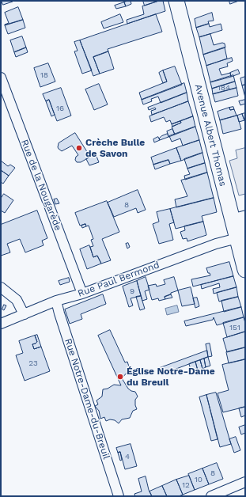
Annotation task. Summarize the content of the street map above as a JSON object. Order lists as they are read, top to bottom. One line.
{"streets":{"main road":["Avenue Albert Thomas"],"street":["Rue de la Nougarède","Rue Paul Bermond","Rue Notre-Dame-du-Breuil"]},"crossings":[["Avenue Albert Thomas","Rue Paul Bermond"],["Rue de la Nougarède","Rue Paul Bermond"],["Rue Paul Bermond","Rue Notre-Dame-du-Breuil"]],"places":["Crèche Bulle de Savon","Église Notre-Dame du Breuil"],"house_numbers":["18","184","16","8","9","151","23","4","8","10","12"]}
